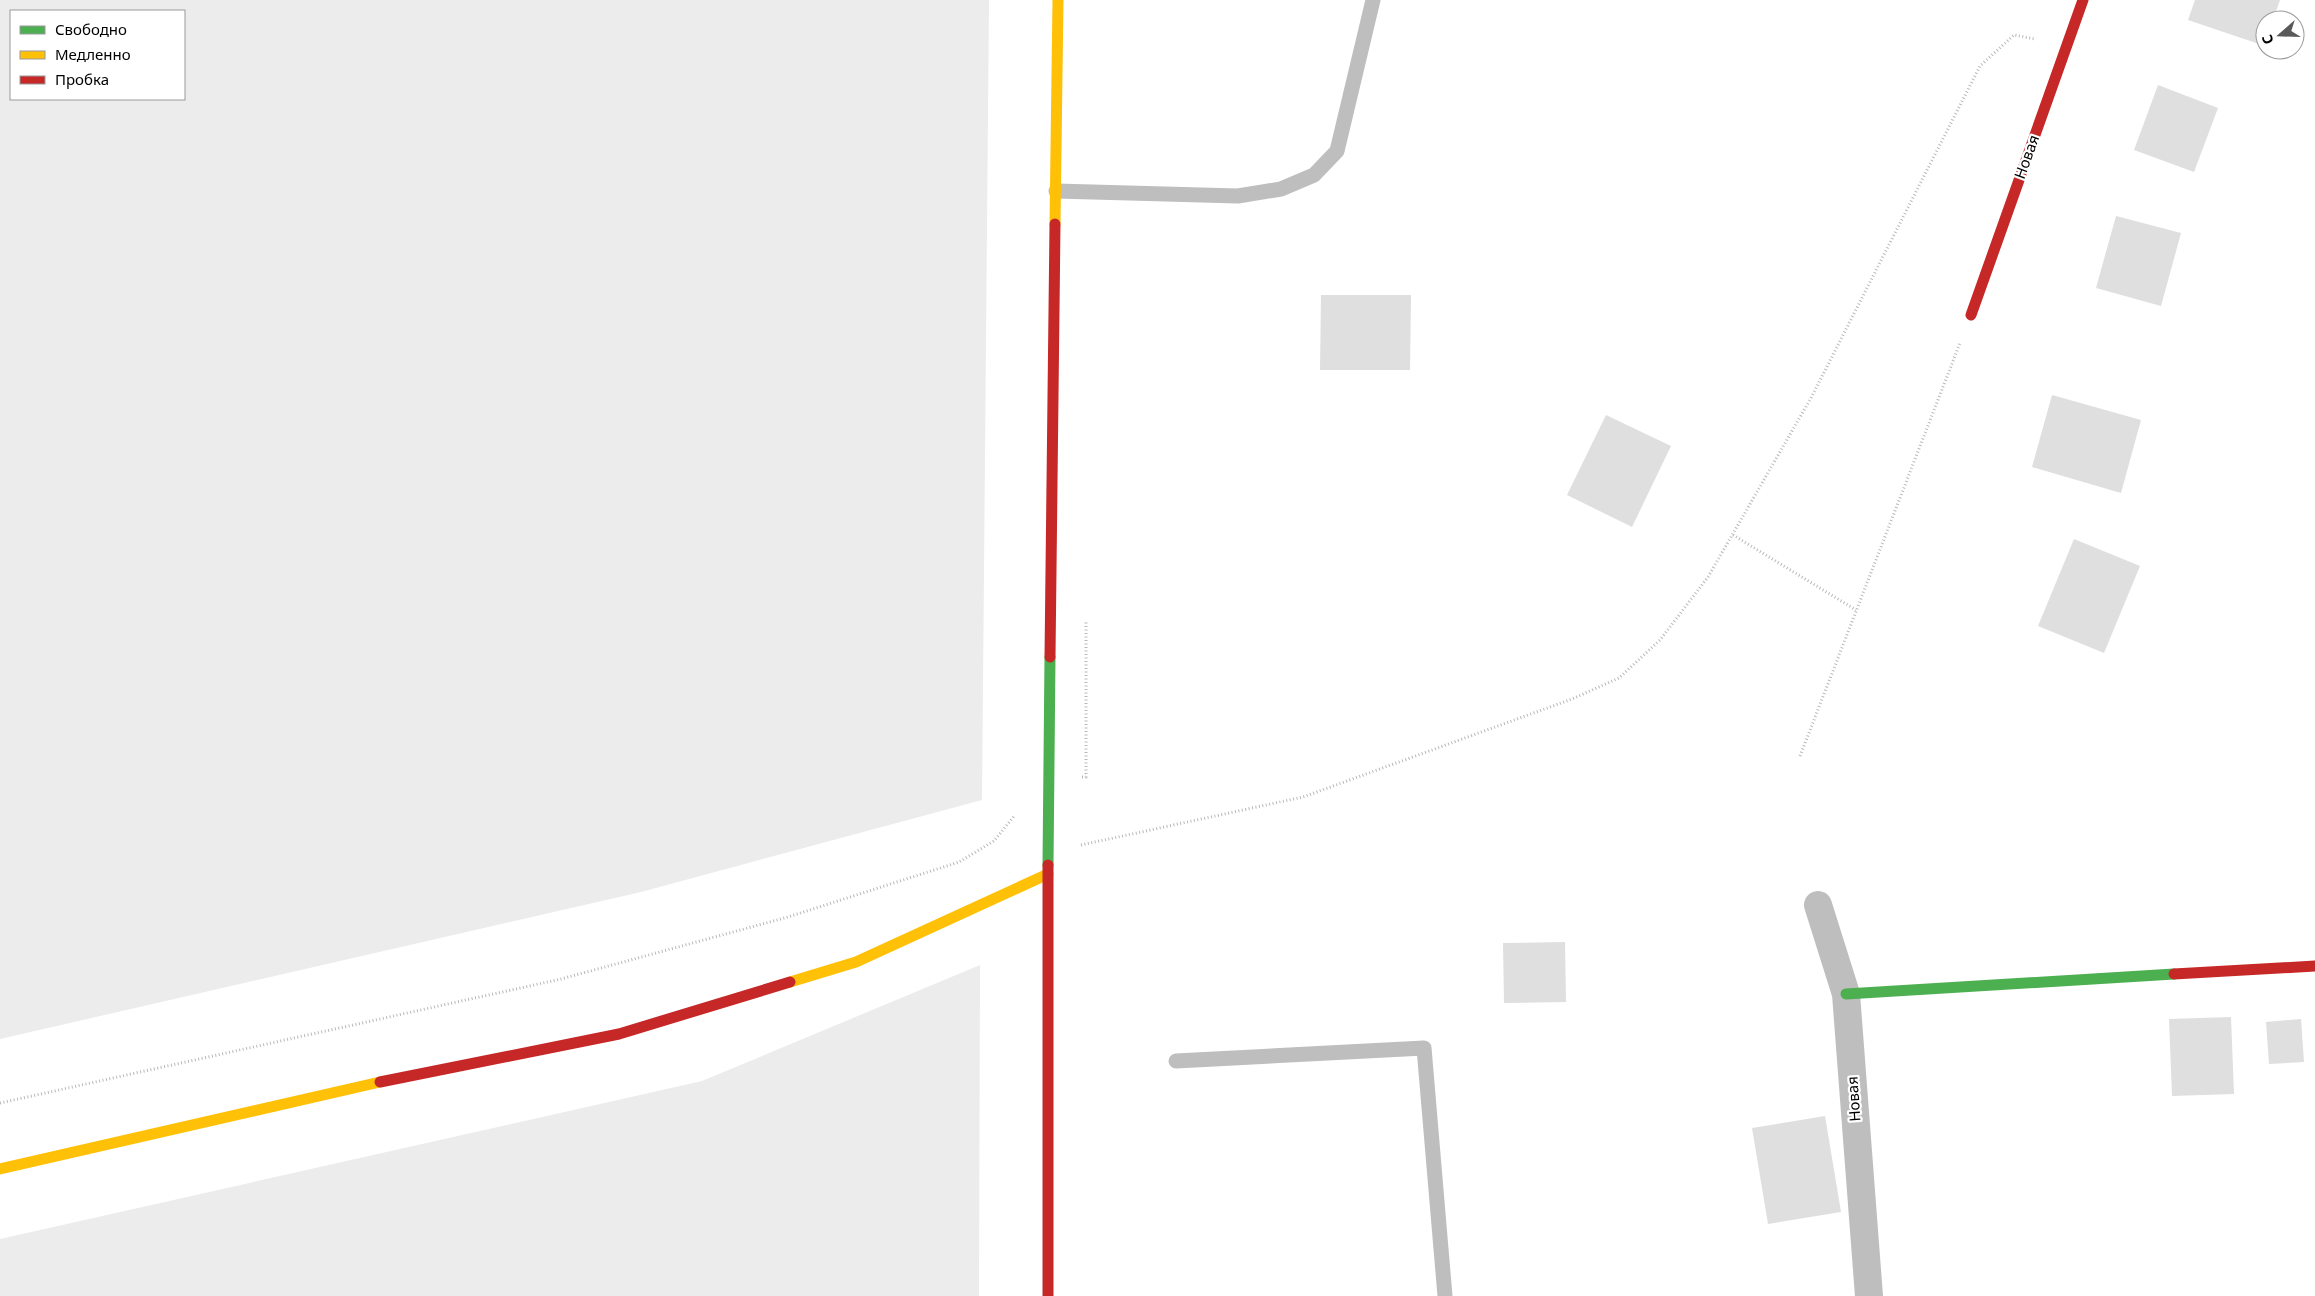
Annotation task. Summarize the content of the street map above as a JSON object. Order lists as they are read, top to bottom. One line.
{"streets":{"street":["Новая"]},"legend":["Свободно","Медленно","Пробка"],"north":"left"}
